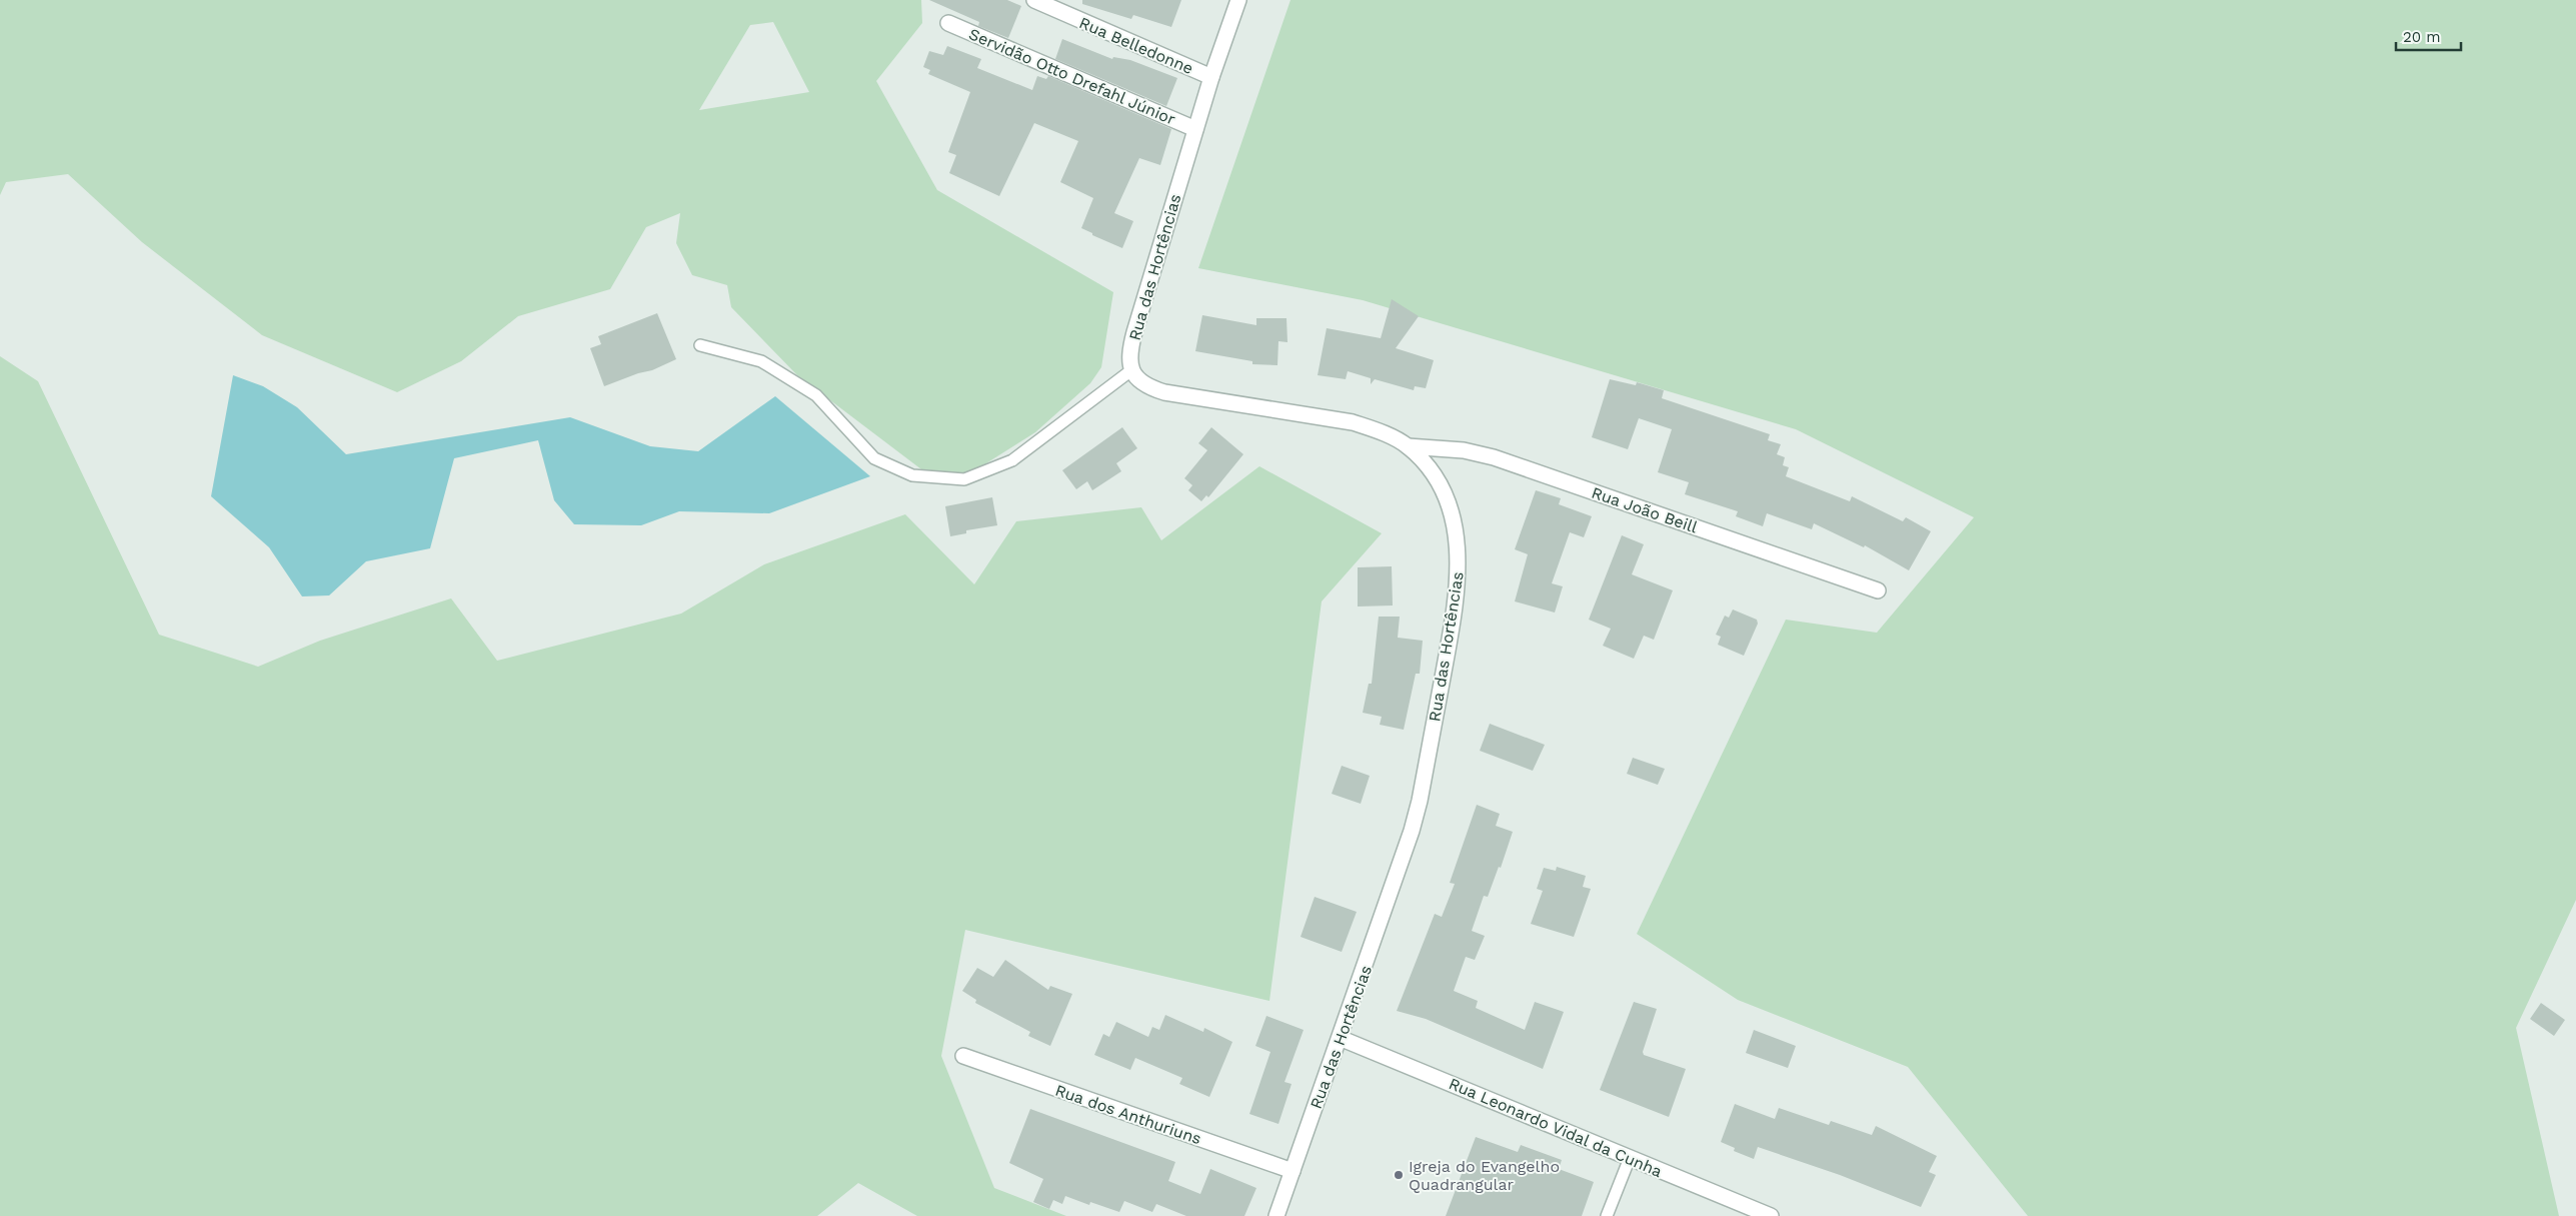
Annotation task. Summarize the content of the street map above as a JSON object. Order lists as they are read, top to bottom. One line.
{"streets":{"street":["Rua Belledonne","Servidão Otto Drefahl Júnior","Rua das Hortências","Rua João Beill","Rua dos Anthuriuns","Rua Leonardo Vidal da Cunha"]},"crossings":[["Rua Belledonne","Rua das Hortências"],["Servidão Otto Drefahl Júnior","Rua das Hortências"],["Rua das Hortências","Rua João Beill"],["Rua das Hortências","Rua dos Anthuriuns"],["Rua das Hortências","Rua Leonardo Vidal da Cunha"]],"places":["Igreja do Evangelho Quadrangular"],"scale_bar":"20 m"}
